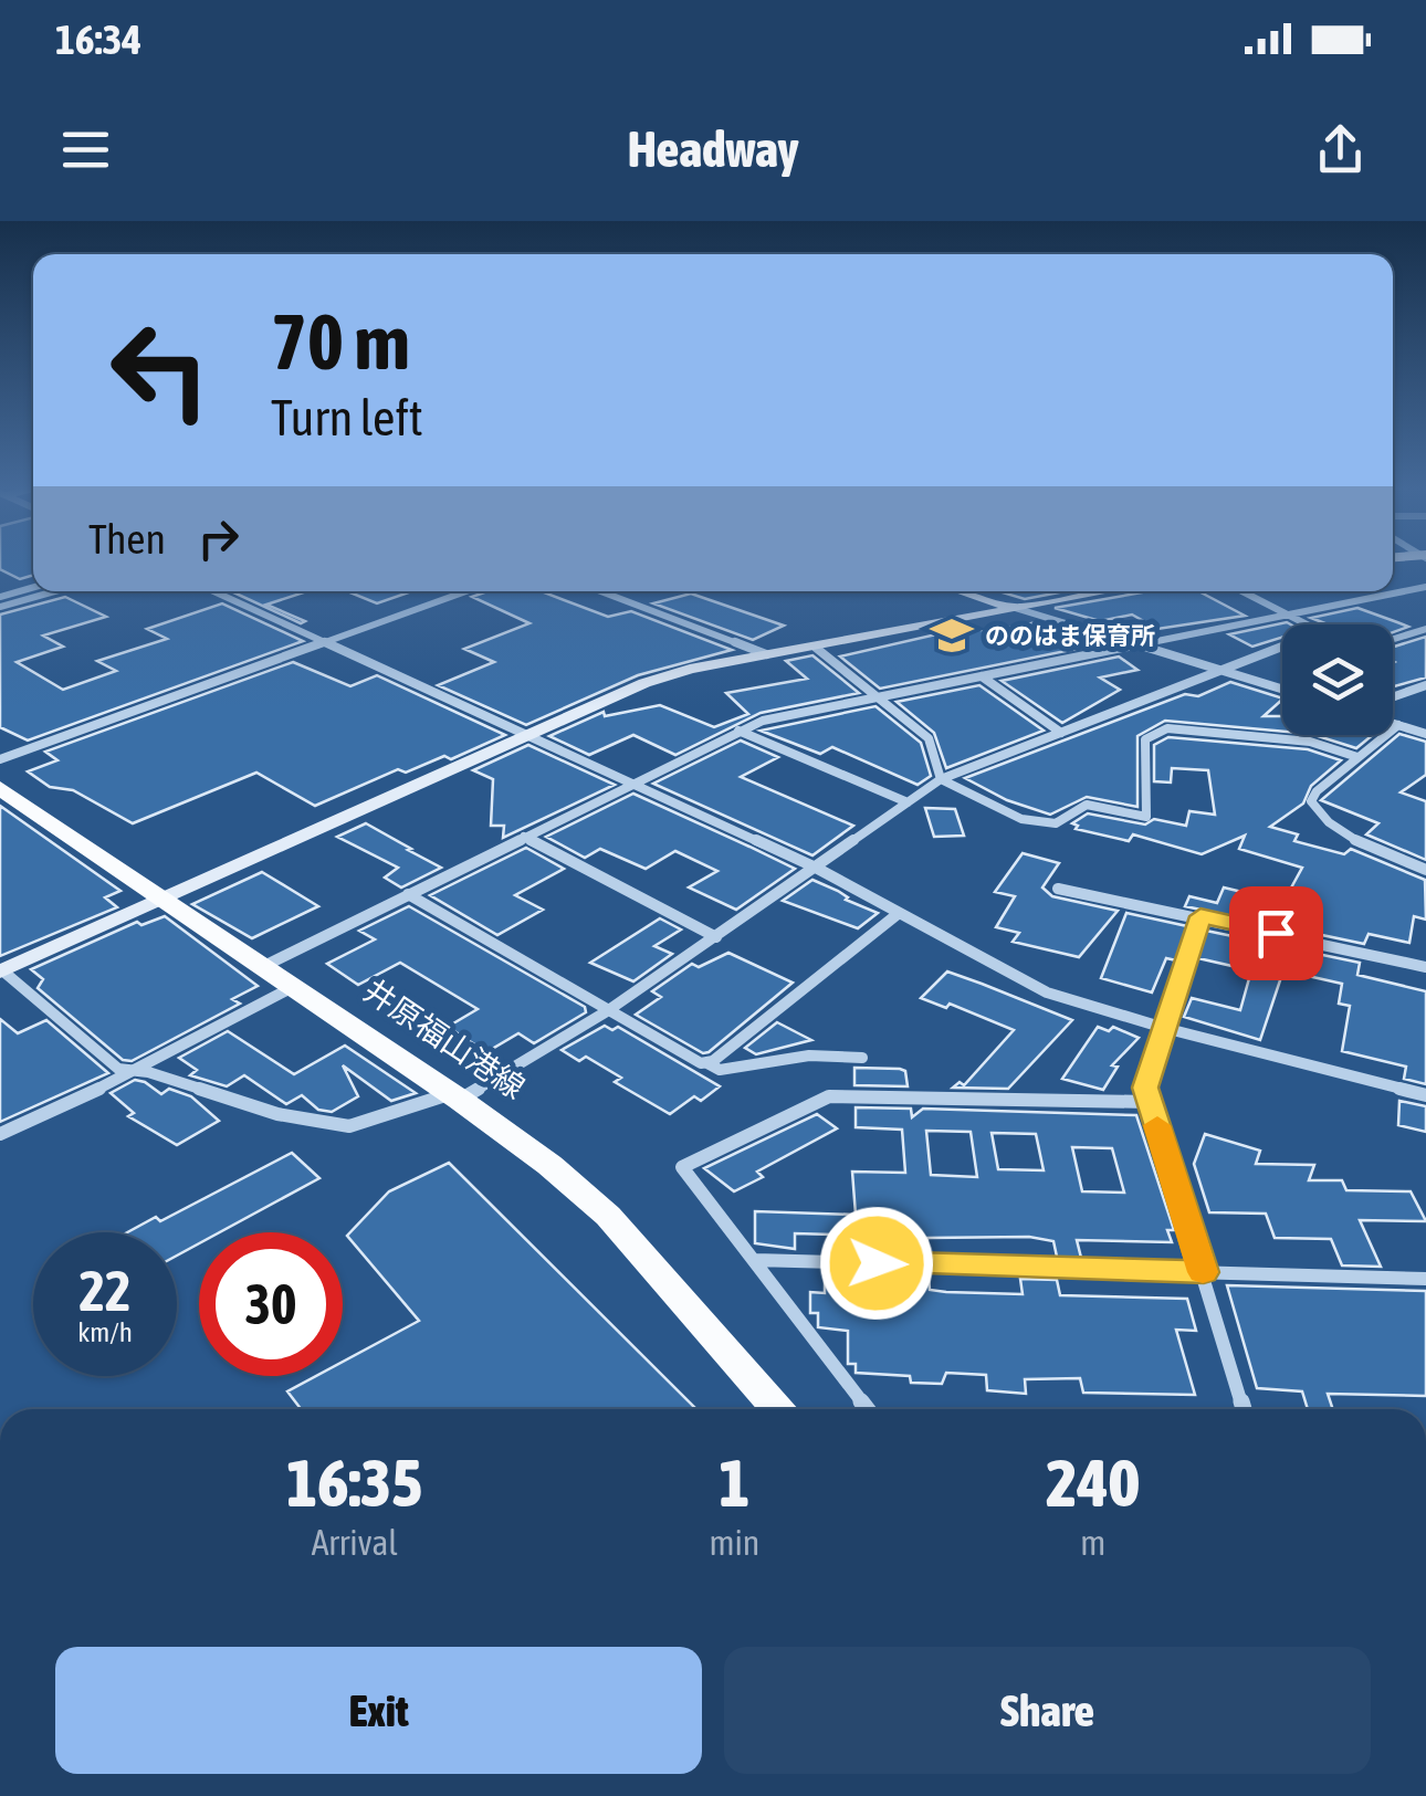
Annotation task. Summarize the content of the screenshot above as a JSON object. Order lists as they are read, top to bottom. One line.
{"streets":{"main road":["井原福山港線"]},"places":{"school or university":["ののはま保育所"]},"page":{"status":"16:34","header":"Headway","turn":["70 m","Turn left"],"then":"Then","speed":"22 km/h","limit":"30","eta":["16:35","Arrival","1","min","240","m"],"buttons":["Exit","Share"]}}
